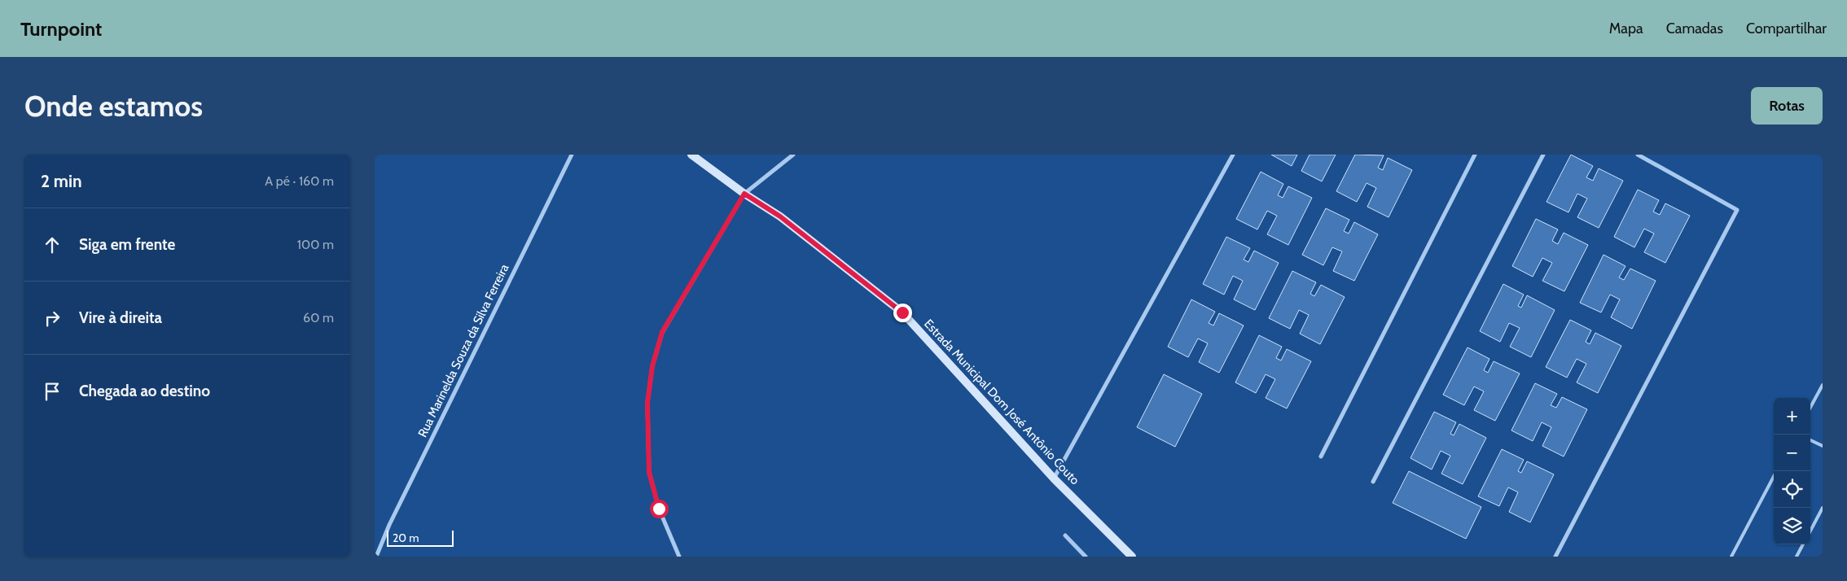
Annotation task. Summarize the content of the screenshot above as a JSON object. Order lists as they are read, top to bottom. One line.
{"streets":{"main road":["Estrada Municipal Dom José Antônio Couto"],"street":["Rua Marinelda Souza da Silva Ferreira"]},"scale_bar":"20 m","page":{"header":"Turnpoint","nav":["Mapa","Camadas","Compartilhar"],"buttons":"Rotas","title":"Onde estamos","heading":["2 min","A pé · 160 m"],"list":[["Siga em frente","100 m"],["Vire à direita","60 m"],"Chegada ao destino"],"map_buttons":["+","−"],"scale":"20 m"}}
